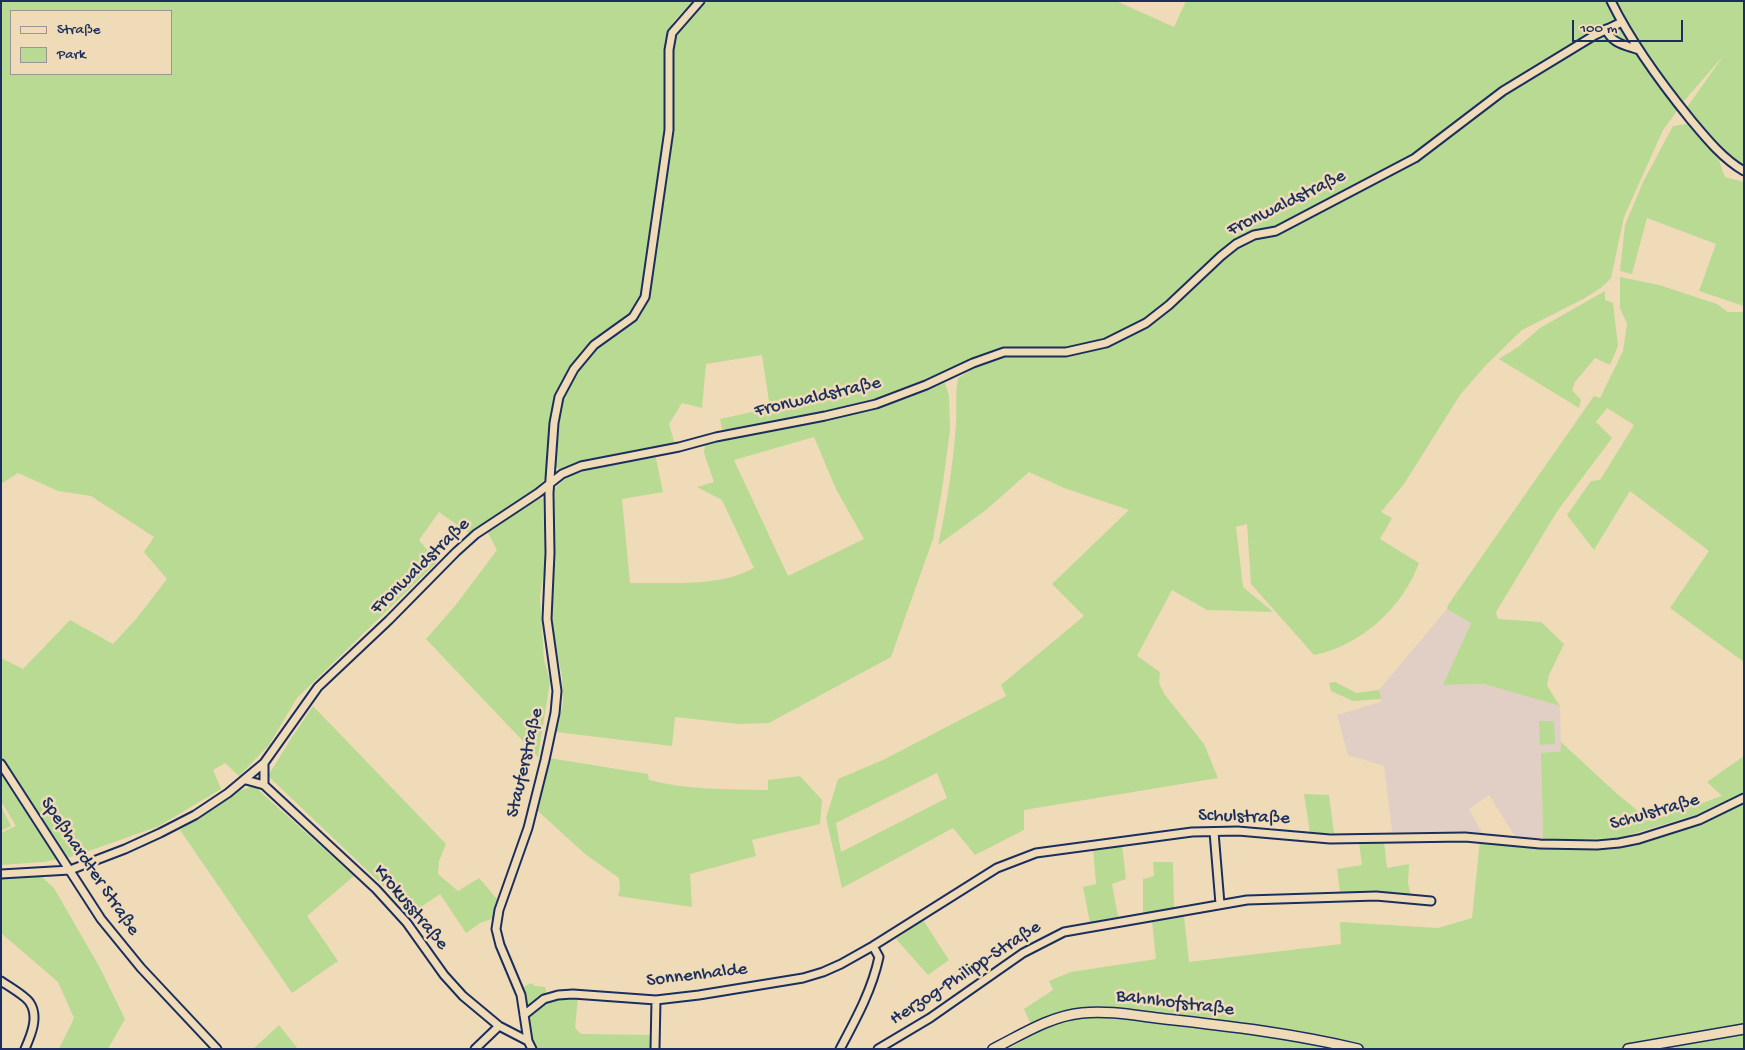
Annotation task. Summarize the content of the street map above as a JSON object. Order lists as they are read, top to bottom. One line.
{"streets":{"street":["Fronwaldstraße","Stauferstraße","Schulstraße","Speßhardter Straße","Krokusstraße","Herzog-Philipp-Straße","Sonnenhalde","Bahnhofstraße"]},"crossings":[["Fronwaldstraße","Stauferstraße"],["Fronwaldstraße","Speßhardter Straße"],["Fronwaldstraße","Krokusstraße"],["Stauferstraße","Krokusstraße"],["Stauferstraße","Sonnenhalde"],["Schulstraße","Sonnenhalde"]],"legend":["Straße","Park"],"scale_bar":"100 m"}
